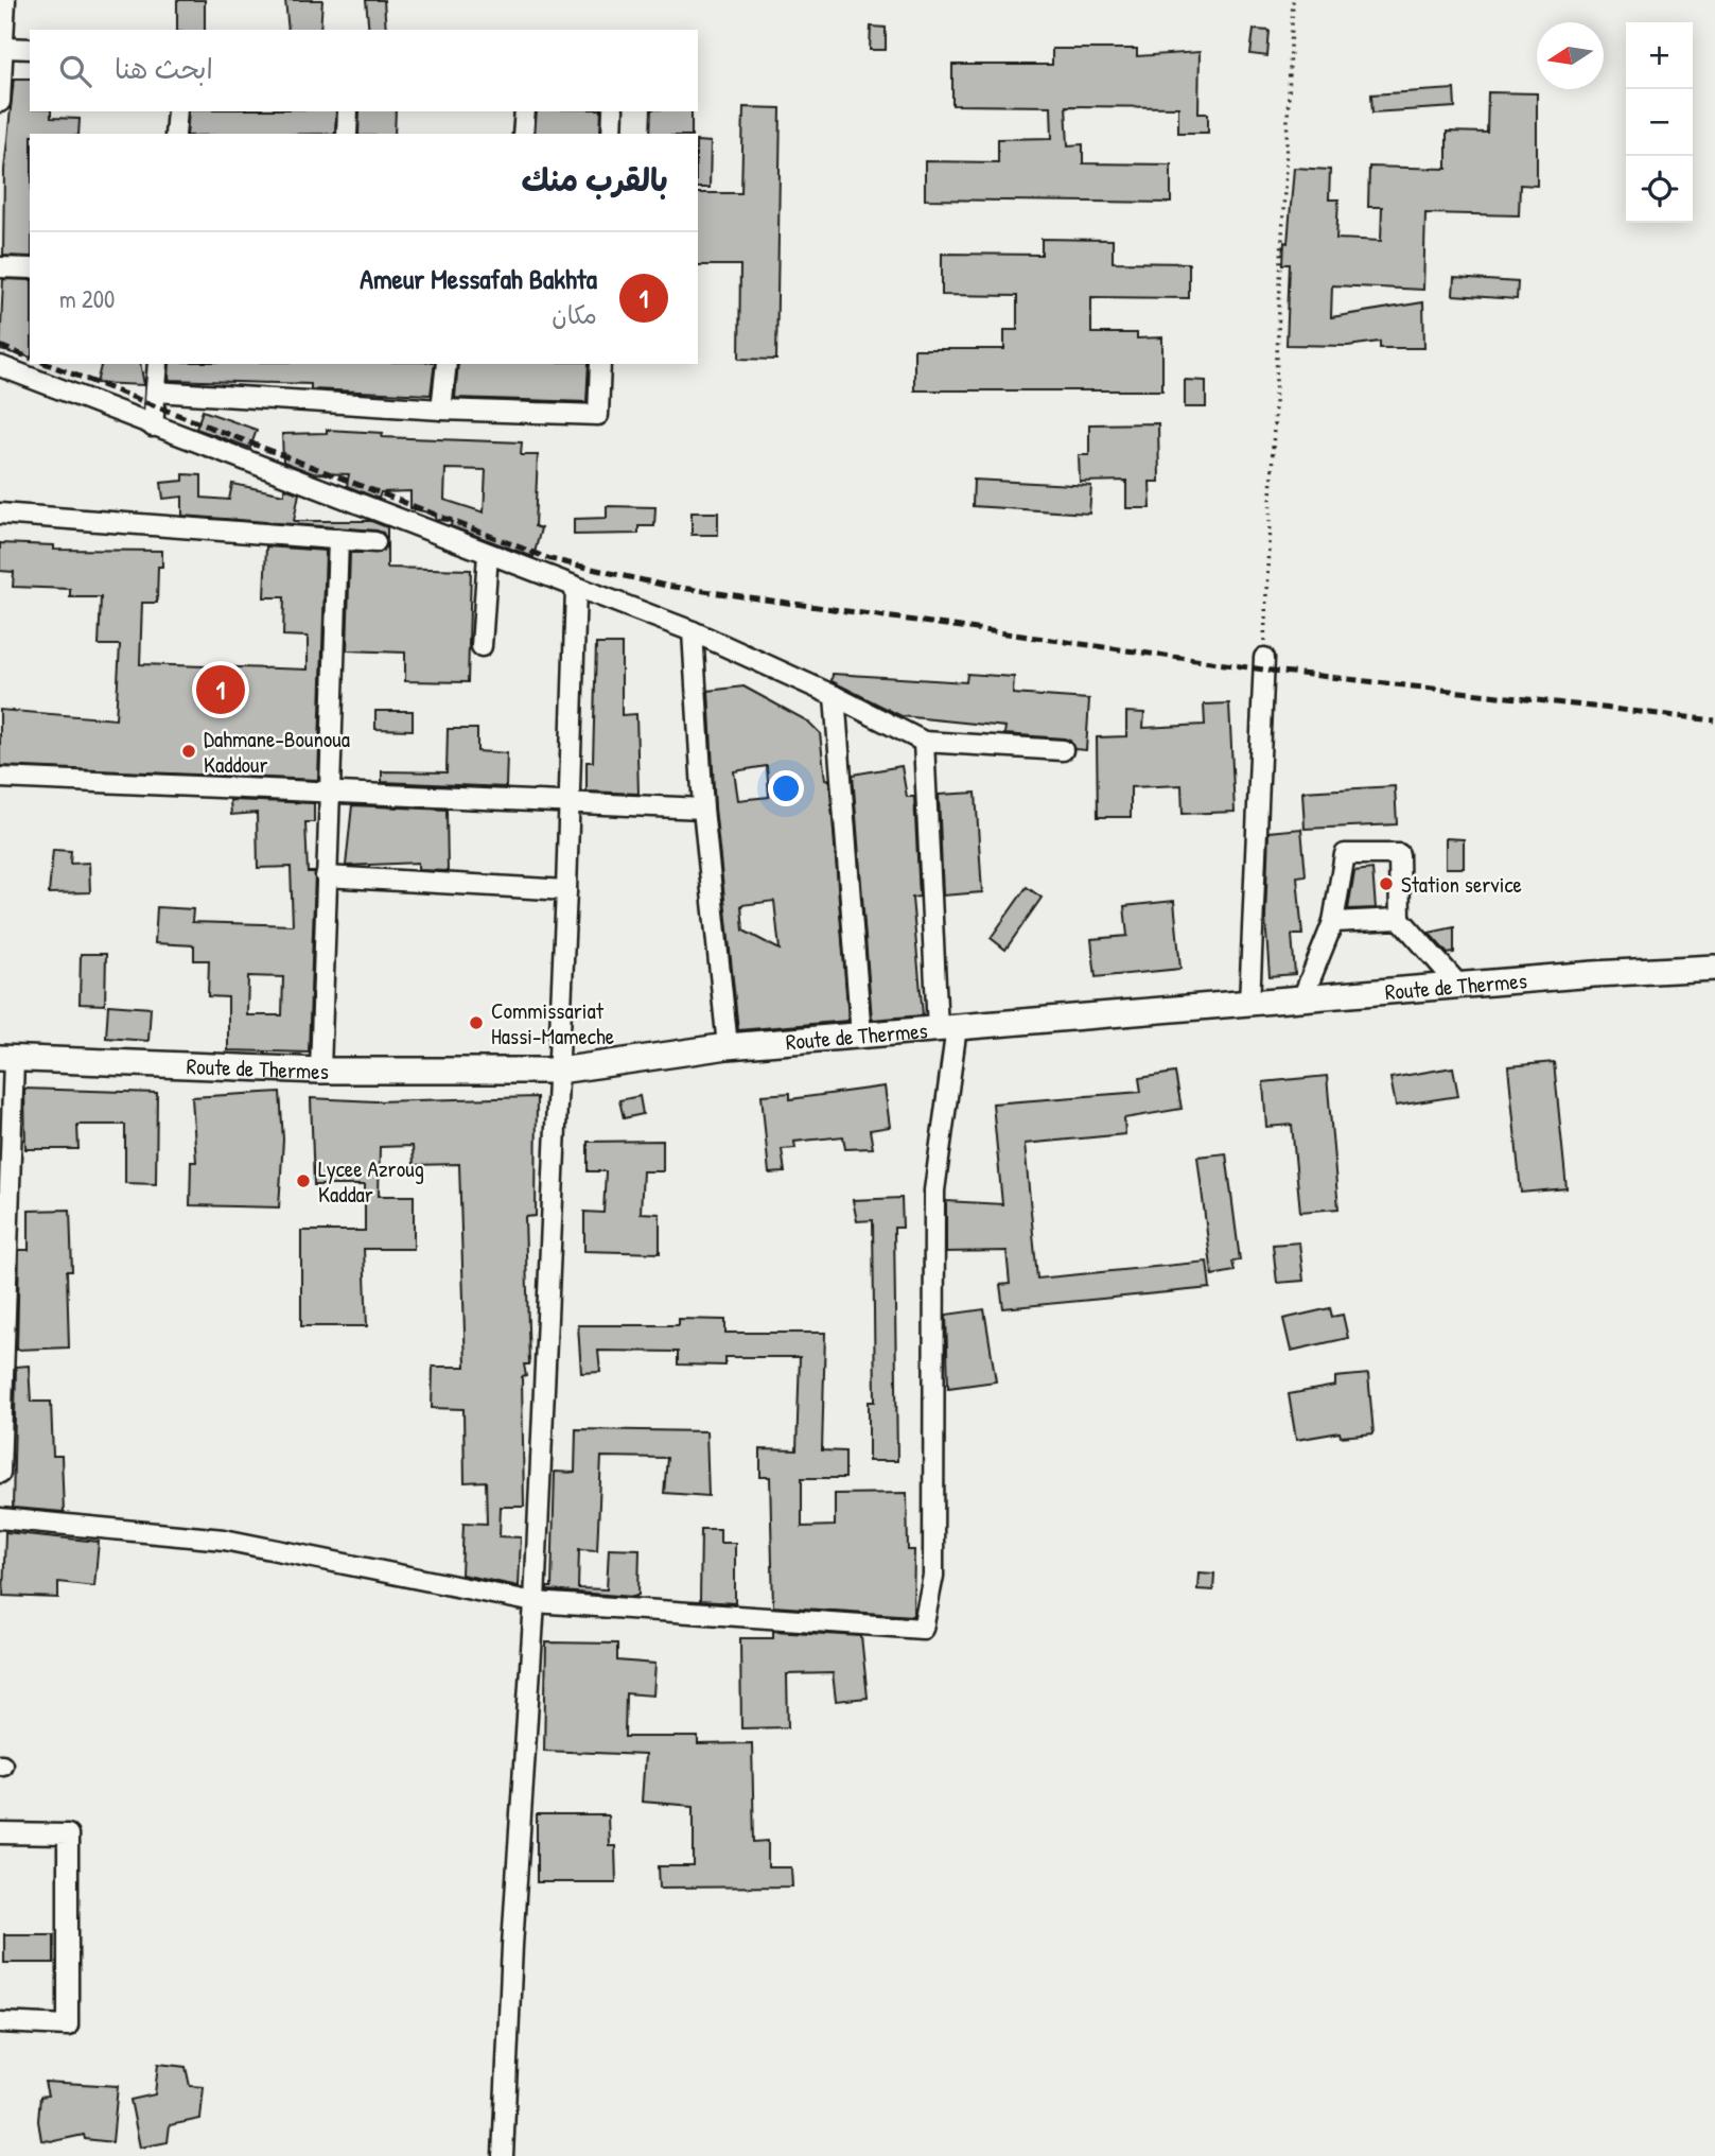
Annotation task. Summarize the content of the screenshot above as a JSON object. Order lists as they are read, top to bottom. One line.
{"streets":{"main road":["Route de Thermes"]},"places":["Dahmane-Bounoua Kaddour","Station service","Commissariat Hassi-Mameche","Lycee Azroug Kaddar"],"north":"left","page":{"map_buttons":["+","−"],"search":"ابحث هنا","heading":"بالقرب منك","list":[{"mark":"1","name":"Ameur Messafah Bakhta","note":"مكان","value":"200 m"}],"pins":"1"}}
